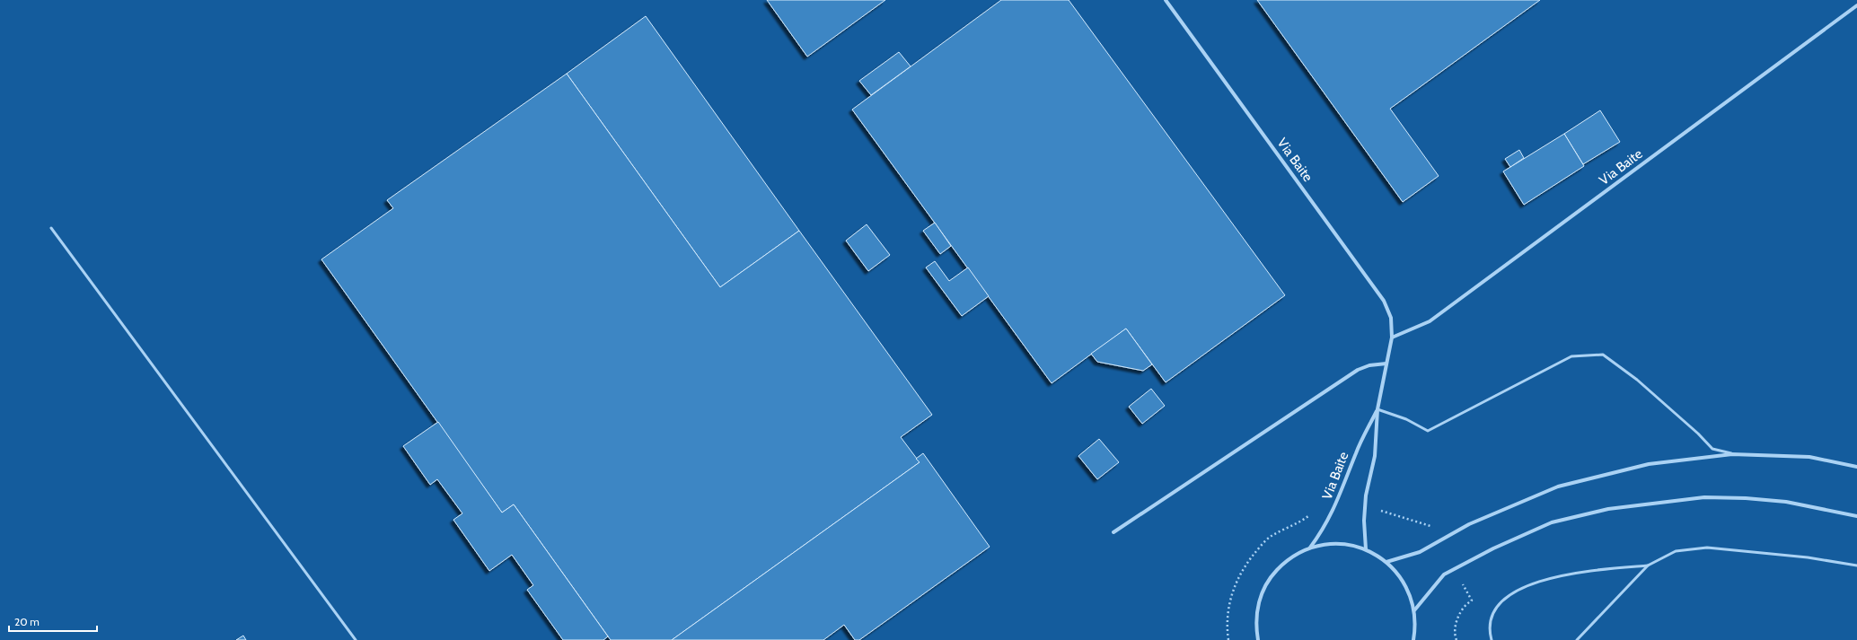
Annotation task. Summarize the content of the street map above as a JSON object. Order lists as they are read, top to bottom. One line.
{"streets":{"street":["Via Baite"]},"scale_bar":"20 m"}
